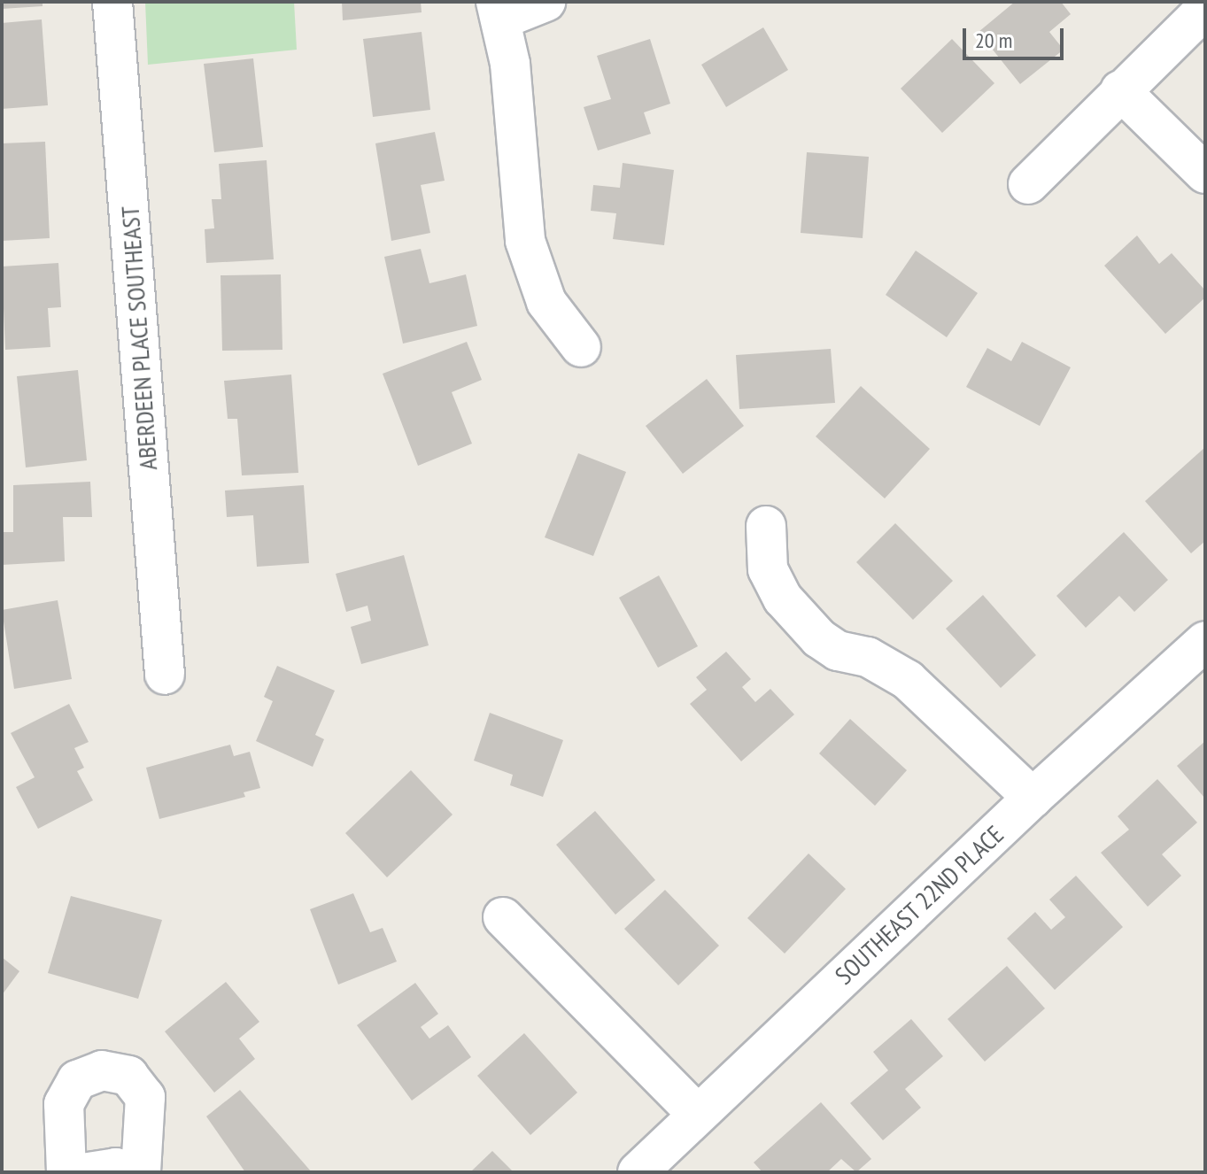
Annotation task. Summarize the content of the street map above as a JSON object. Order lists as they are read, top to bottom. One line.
{"streets":{"street":["ABERDEEN PLACE SOUTHEAST","SOUTHEAST 22ND PLACE"]},"scale_bar":"20 m"}
